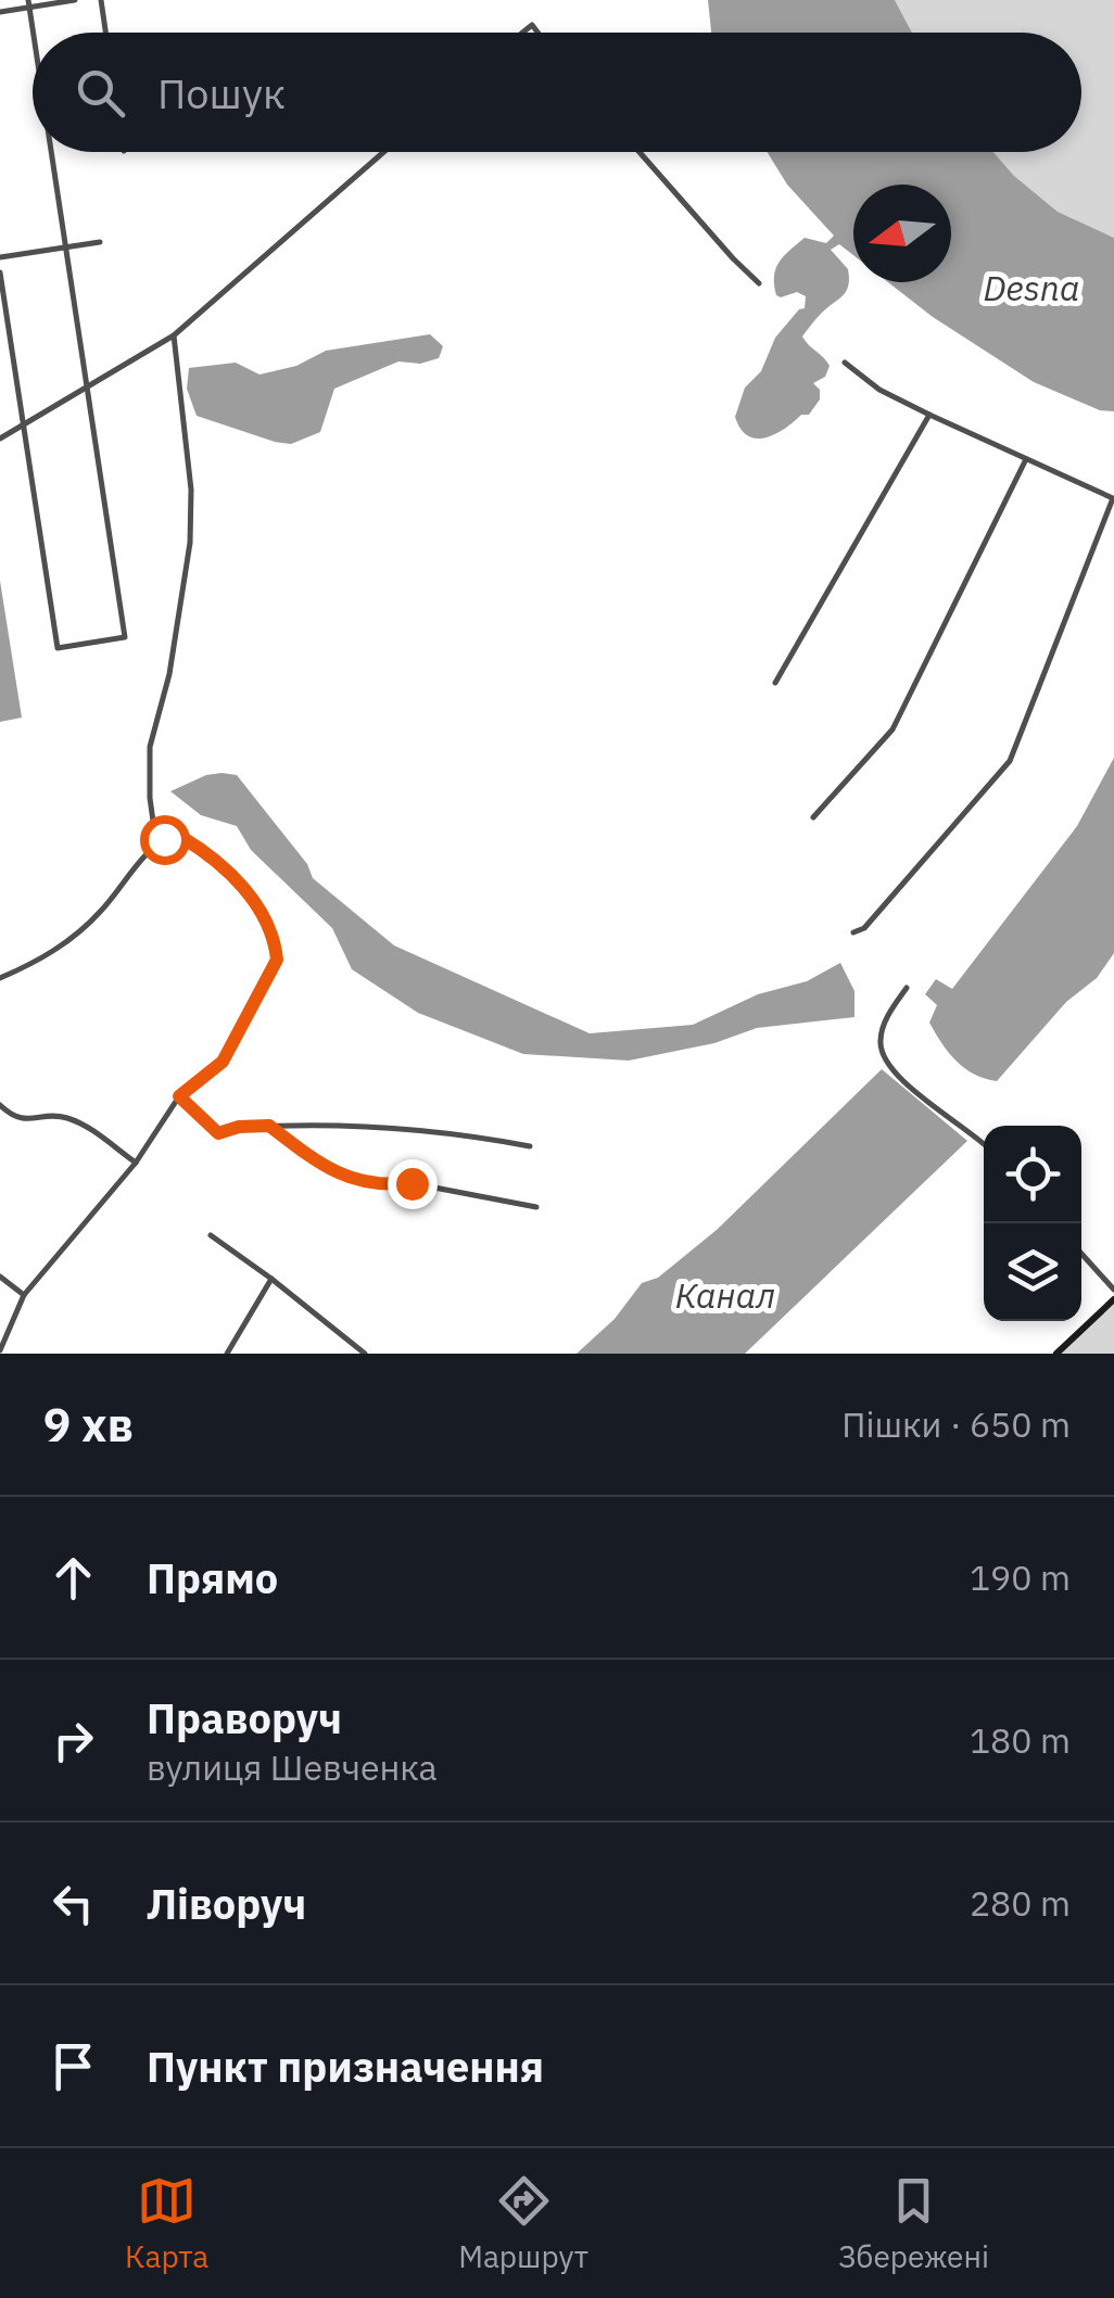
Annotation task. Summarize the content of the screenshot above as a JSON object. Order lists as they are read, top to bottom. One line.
{"water":["Desna","Канал"],"north":"left","page":{"search":"Пошук","heading":["9 хв","Пішки · 650 m"],"list":[["Прямо","190 m"],["Праворуч","вулиця Шевченка","180 m"],["Ліворуч","280 m"],"Пункт призначення"],"nav":["Карта","Маршрут","Збережені"]}}
